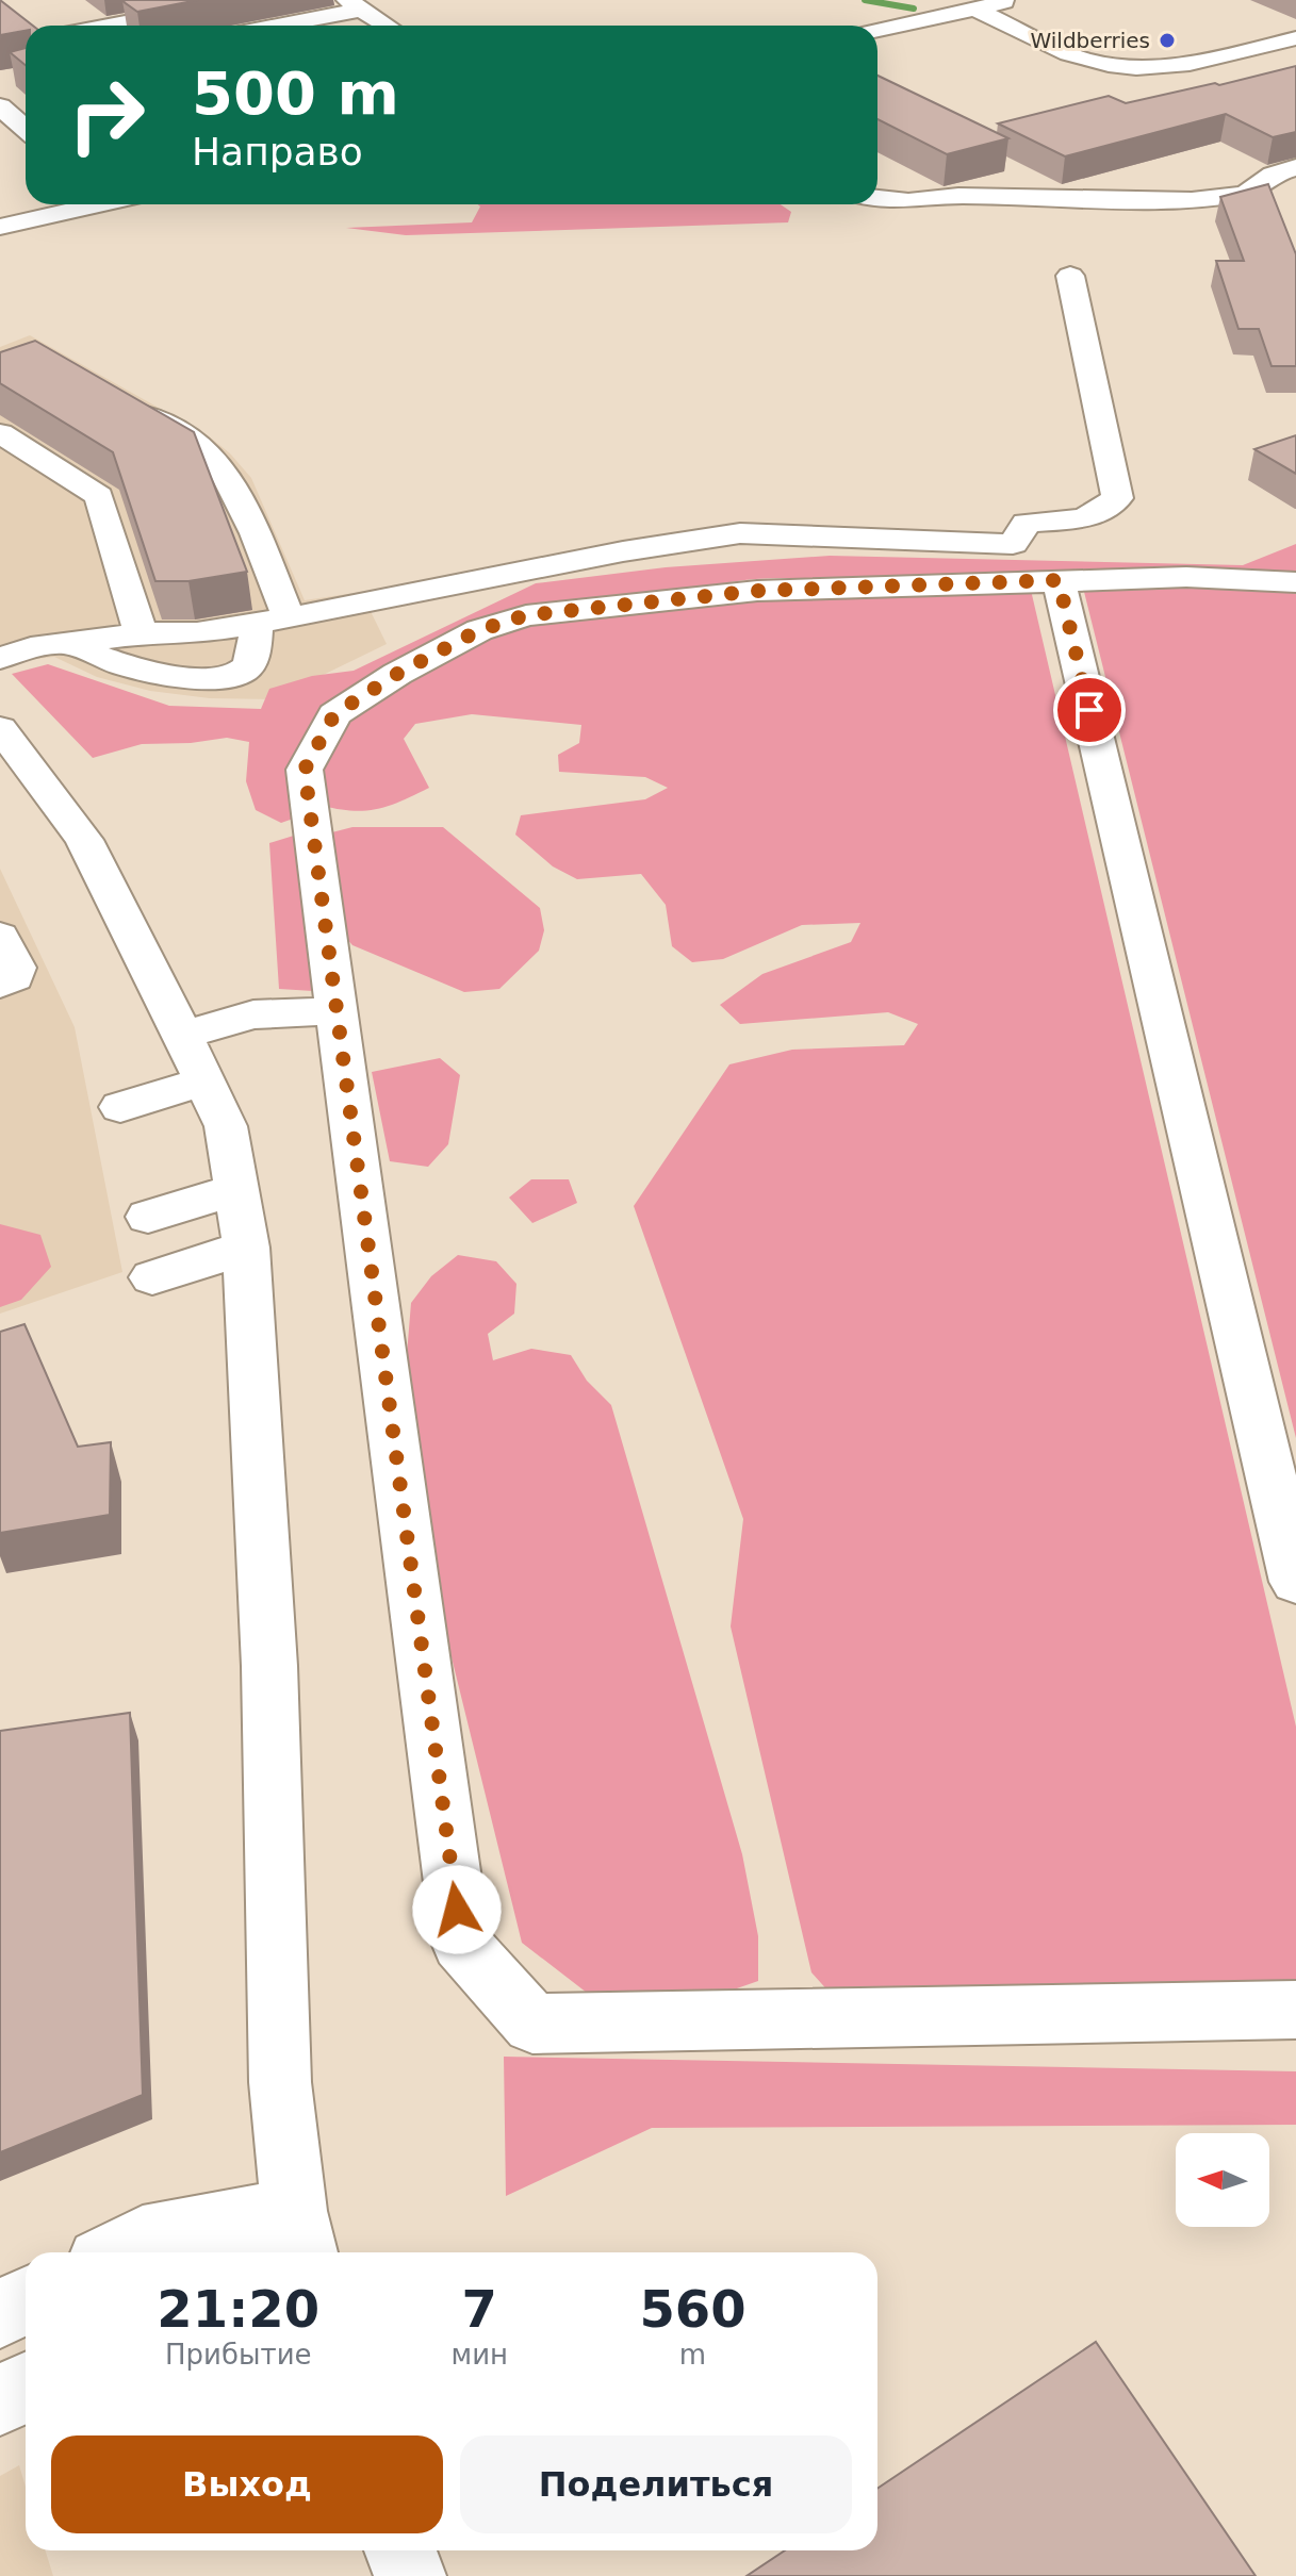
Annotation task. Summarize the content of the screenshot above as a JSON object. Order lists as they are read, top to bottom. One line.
{"places":["Wildberries"],"north":"left","page":{"turn":["500 m","Направо"],"eta":["21:20","Прибытие","7","мин","560","m"],"buttons":["Выход","Поделиться"]}}
